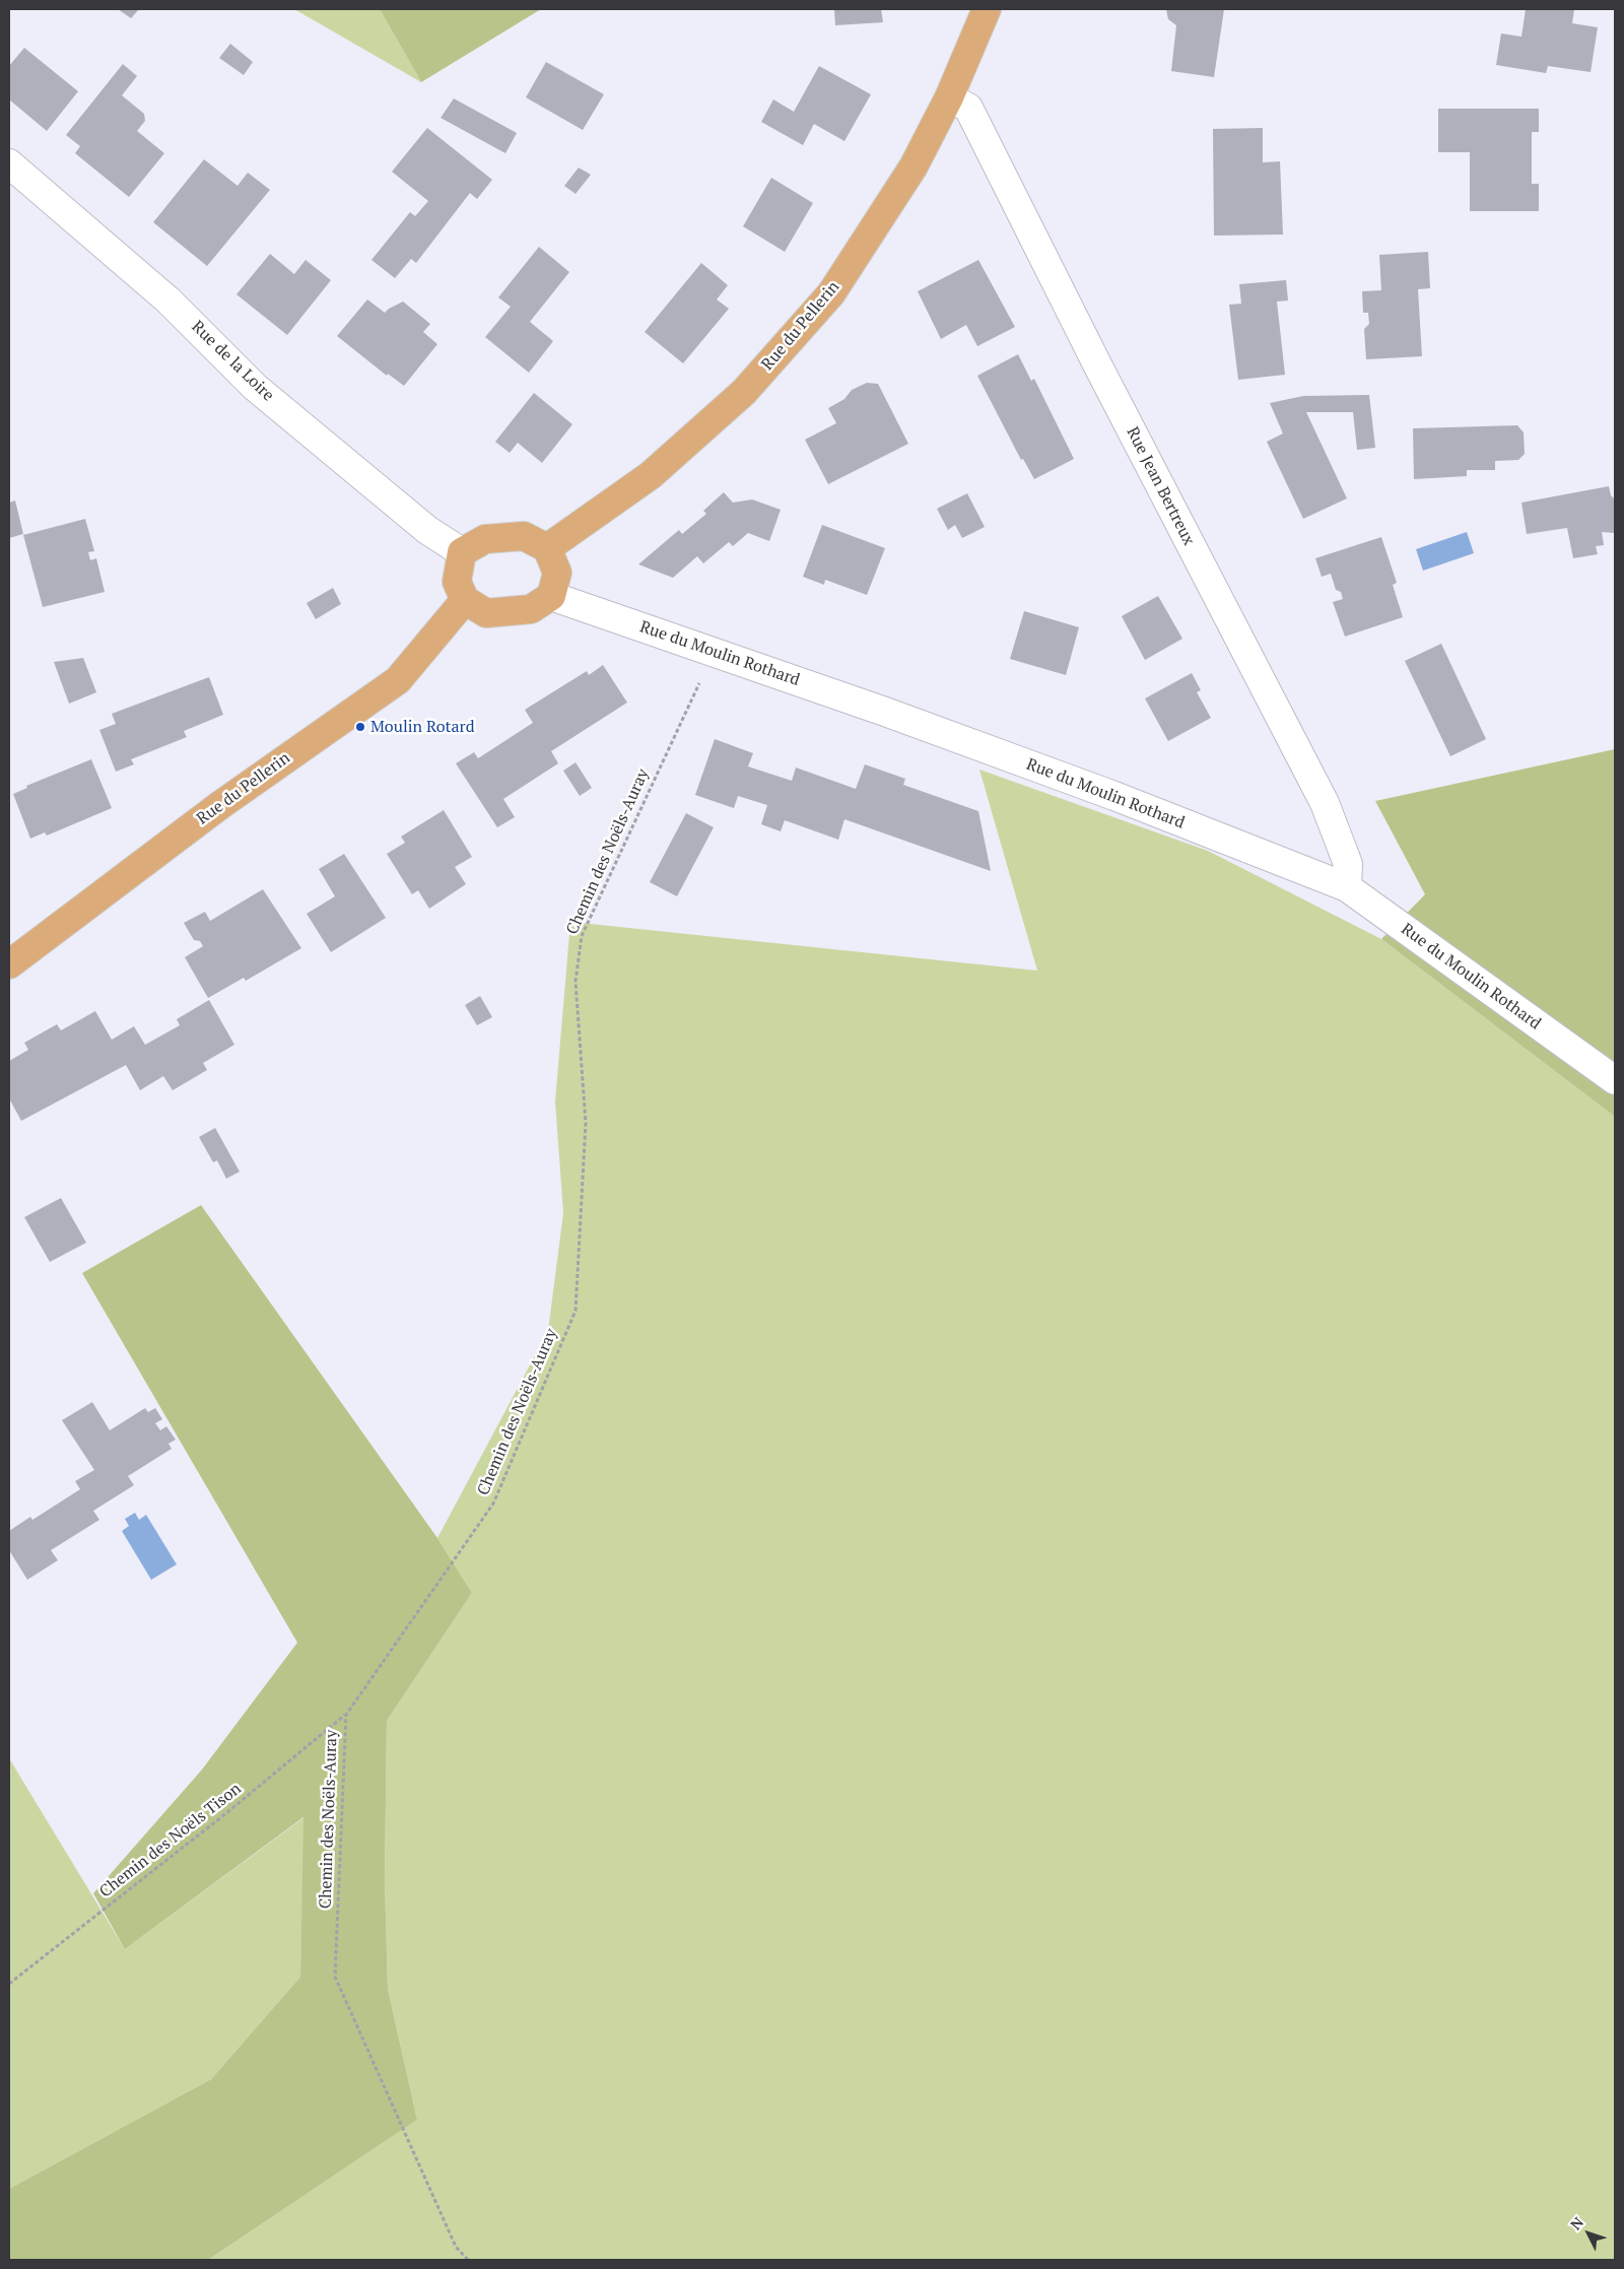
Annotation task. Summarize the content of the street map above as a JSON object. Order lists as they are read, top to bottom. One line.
{"streets":{"main road":["Rue du Pellerin"],"street":["Rue de la Loire","Rue Jean Bertreux","Rue du Moulin Rothard"],"path":["Chemin des Noëls-Auray","Chemin des Noëls Tison"]},"crossings":[["Rue du Pellerin","Rue de la Loire"],["Rue du Pellerin","Rue Jean Bertreux"],["Rue du Pellerin","Rue du Moulin Rothard"],["Rue de la Loire","Rue du Moulin Rothard"],["Rue Jean Bertreux","Rue du Moulin Rothard"],["Rue du Moulin Rothard","Chemin des Noëls-Auray"],["Chemin des Noëls-Auray","Chemin des Noëls Tison"]],"places":["Moulin Rotard"],"north":"top left"}
